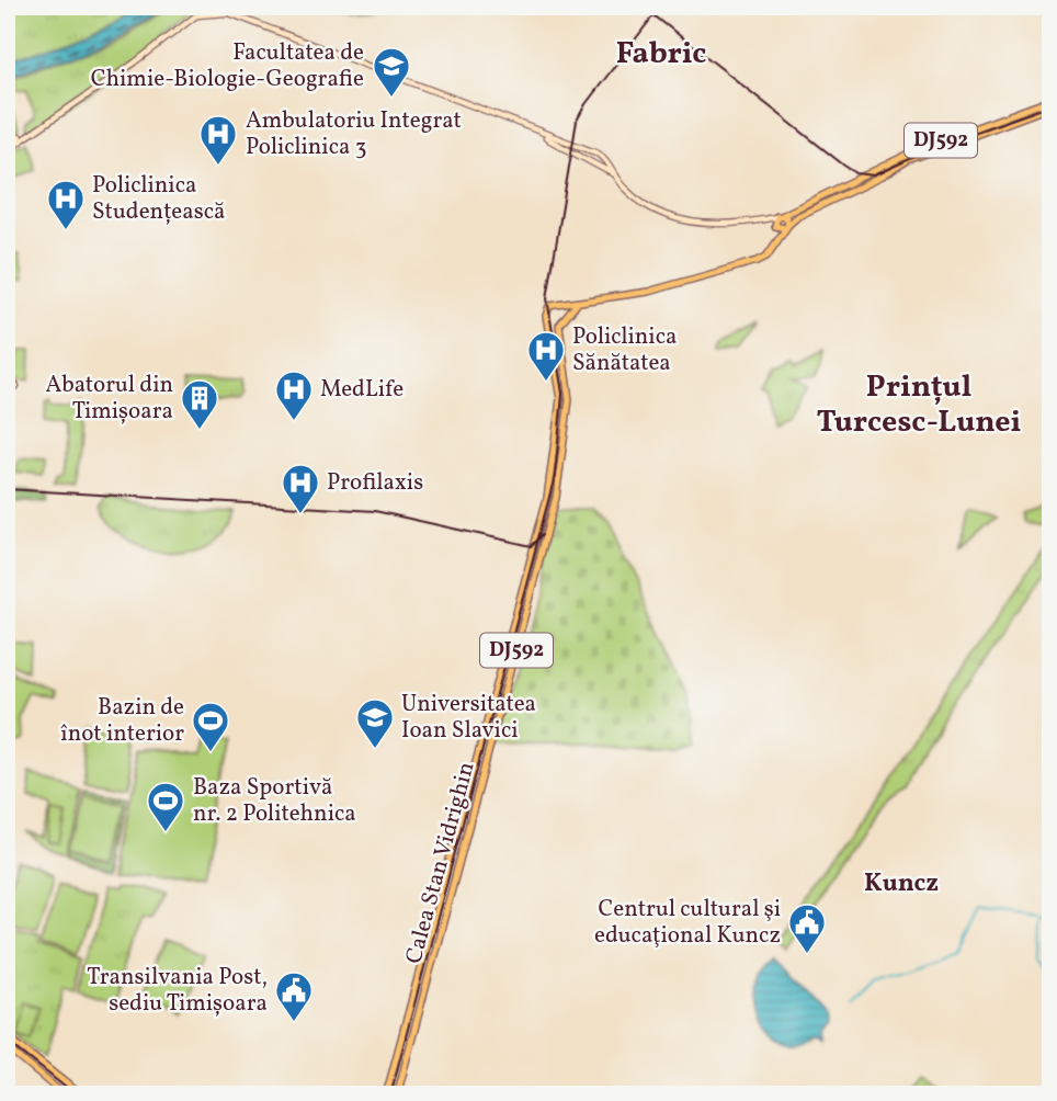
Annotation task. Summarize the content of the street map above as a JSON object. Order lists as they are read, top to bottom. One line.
{"streets":{"main road":["DJ592","Calea Stan Vidrighin"]},"crossings":[["DJ592","Calea Stan Vidrighin"]],"districts":["Fabric","Prințul Turcesc-Lunei","Kuncz"],"places":{"school or university":["Facultatea de Chimie-Biologie-Geografie","Universitatea Ioan Slavici"],"hospital":["Ambulatoriu Integrat Policlinica 3","Policlinica Studențească","Policlinica Sănătatea","MedLife","Profilaxis"],"building":["Abatorul din Timișoara"],"sports":["Bazin de înot interior","Baza Sportivă nr. 2 Politehnica"],"public building":["Centrul cultural şi educaţional Kuncz","Transilvania Post, sediu Timișoara"]}}
